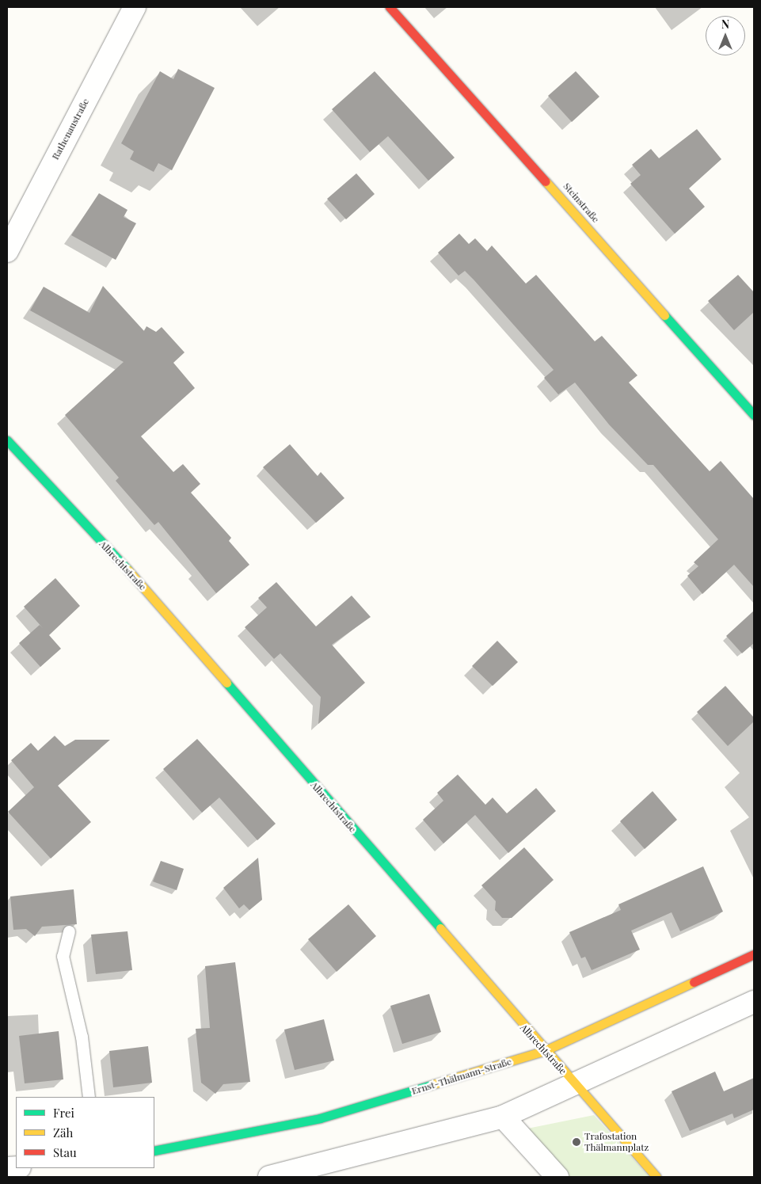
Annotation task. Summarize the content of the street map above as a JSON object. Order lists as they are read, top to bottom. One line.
{"streets":{"street":["Rathenaustraße","Steinstraße","Albrechtstraße","Ernst-Thälmann-Straße"]},"crossings":[["Albrechtstraße","Ernst-Thälmann-Straße"]],"places":["Trafostation Thälmannplatz"],"legend":["Frei","Zäh","Stau"],"north":"top"}
